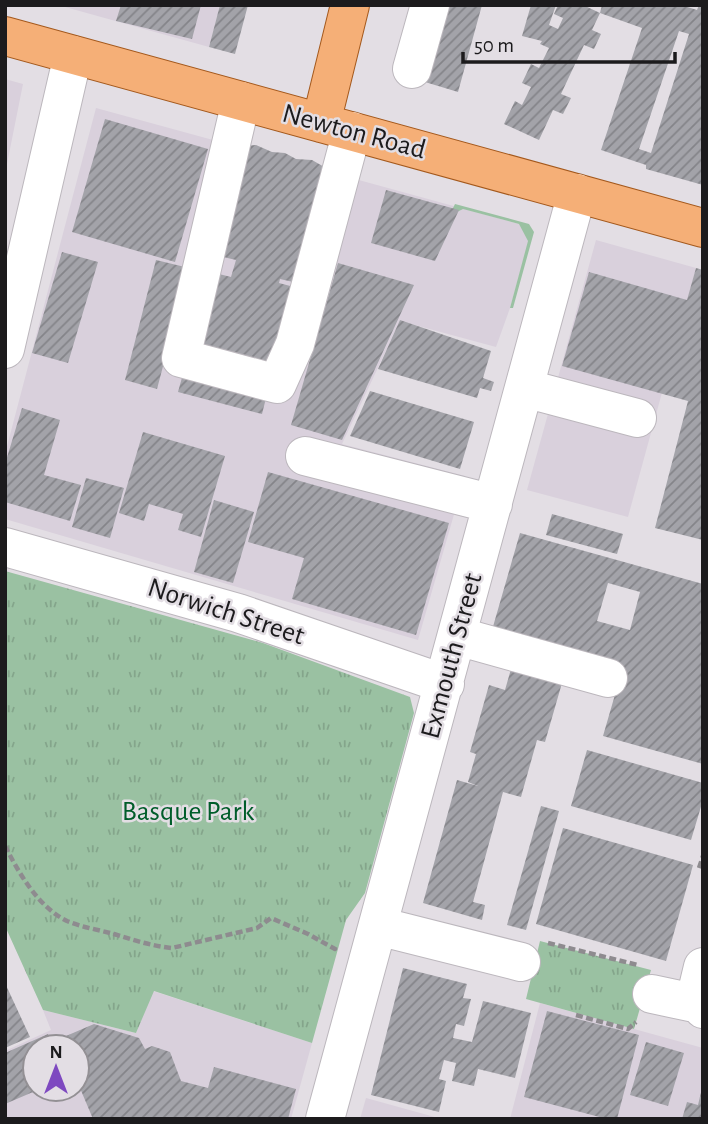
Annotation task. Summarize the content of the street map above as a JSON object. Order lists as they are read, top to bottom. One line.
{"streets":{"main road":["Newton Road"],"street":["Norwich Street","Exmouth Street"]},"crossings":[["Newton Road","Exmouth Street"],["Norwich Street","Exmouth Street"]],"parks":["Basque Park"],"scale_bar":"50 m","north":"top"}
